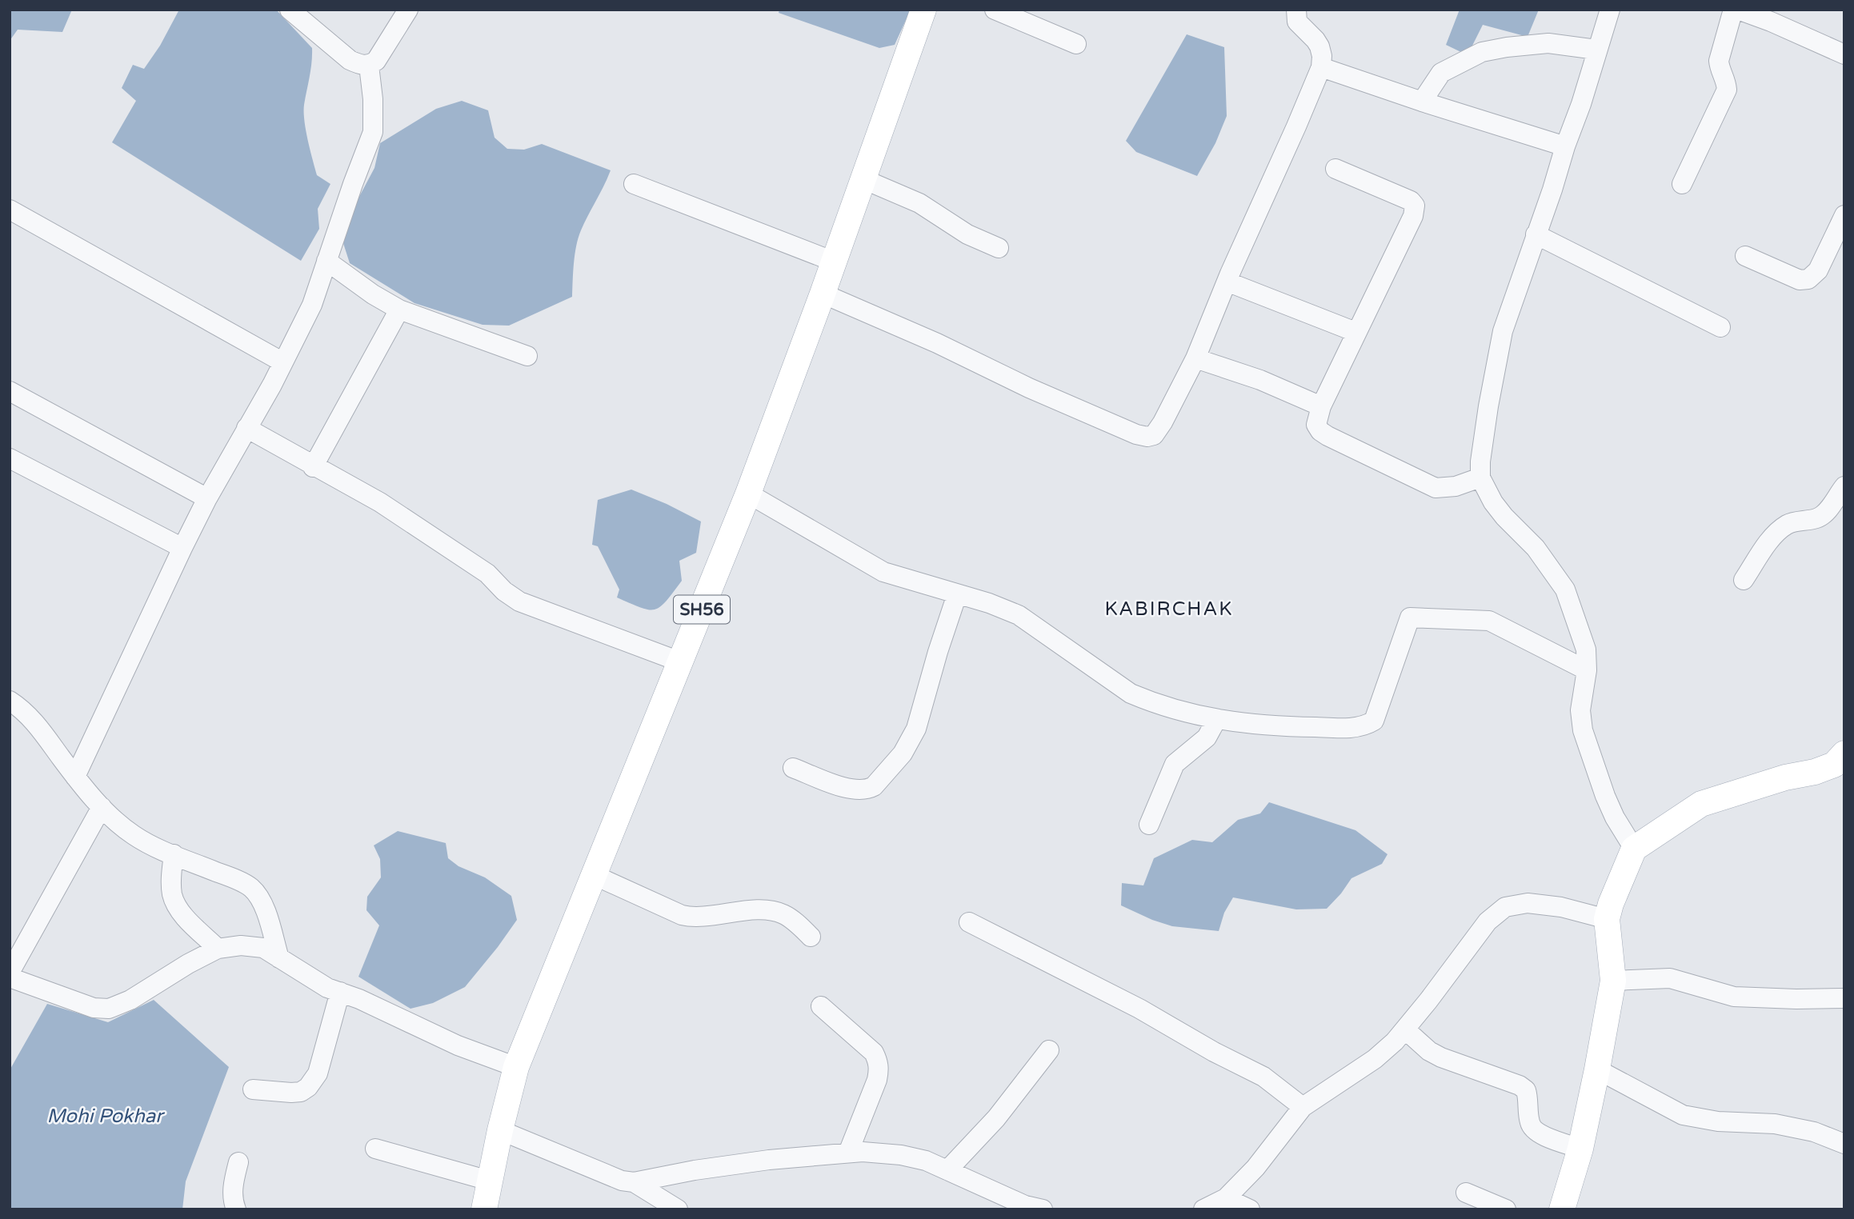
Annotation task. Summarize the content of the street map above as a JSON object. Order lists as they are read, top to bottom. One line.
{"streets":{"main road":["SH56"]},"districts":["KABIRCHAK"],"water":["Mohi Pokhar"]}
